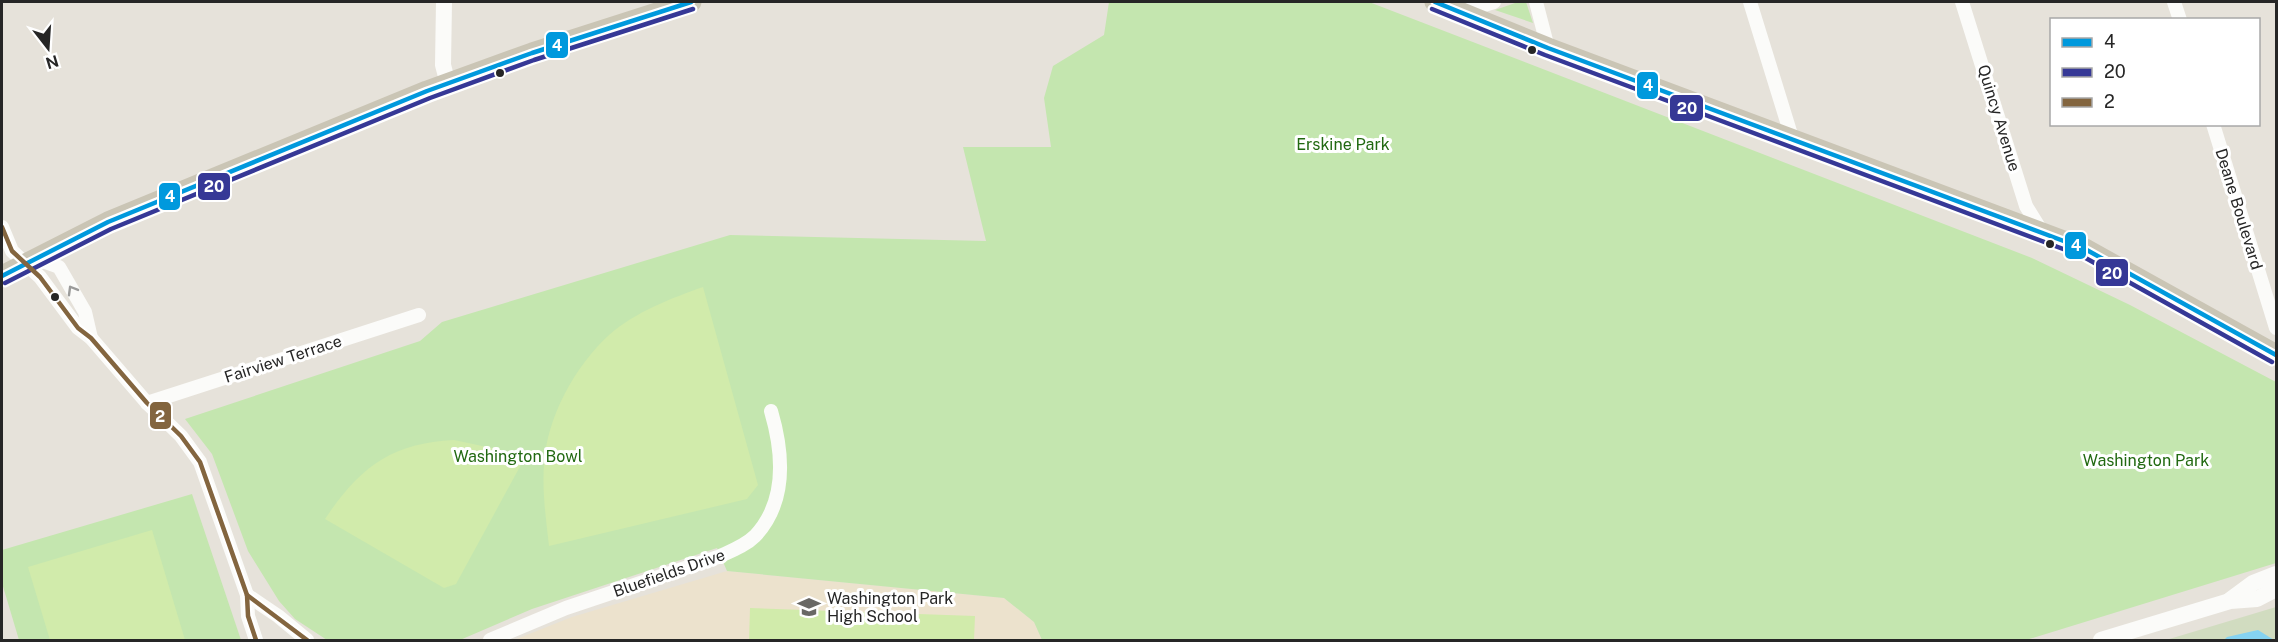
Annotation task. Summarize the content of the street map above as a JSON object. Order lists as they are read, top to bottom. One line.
{"streets":{"street":["Quincy Avenue","Deane Boulevard","Fairview Terrace","Bluefields Drive"]},"parks":["Erskine Park","Washington Bowl","Washington Park"],"places":{"school or university":["Washington Park High School"]},"lines":["transit line 4","transit line 20","transit line 2"],"legend":["4","20","2"],"north":"bottom"}
